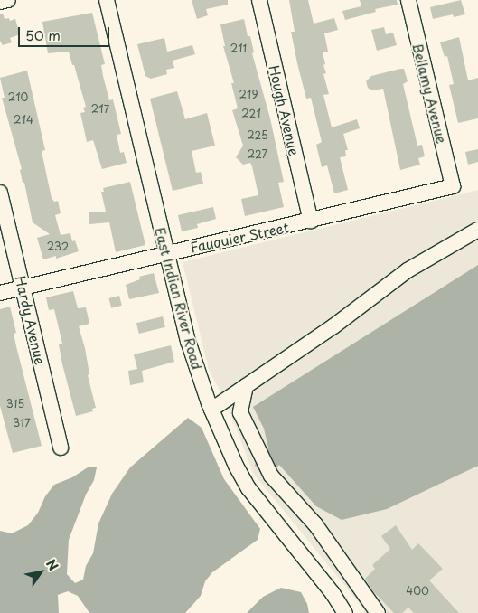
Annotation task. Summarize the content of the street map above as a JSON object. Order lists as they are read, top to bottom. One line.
{"streets":{"street":["Bellamy Avenue","Hough Avenue","Fauquier Street","East Indian River Road","Hardy Avenue"]},"crossings":[["Bellamy Avenue","Fauquier Street"],["Hough Avenue","Fauquier Street"],["Fauquier Street","East Indian River Road"],["Fauquier Street","Hardy Avenue"]],"house_numbers":["211","219","210","217","221","214","225","227","232","315","317","400"],"scale_bar":"50 m","north":"top right"}
